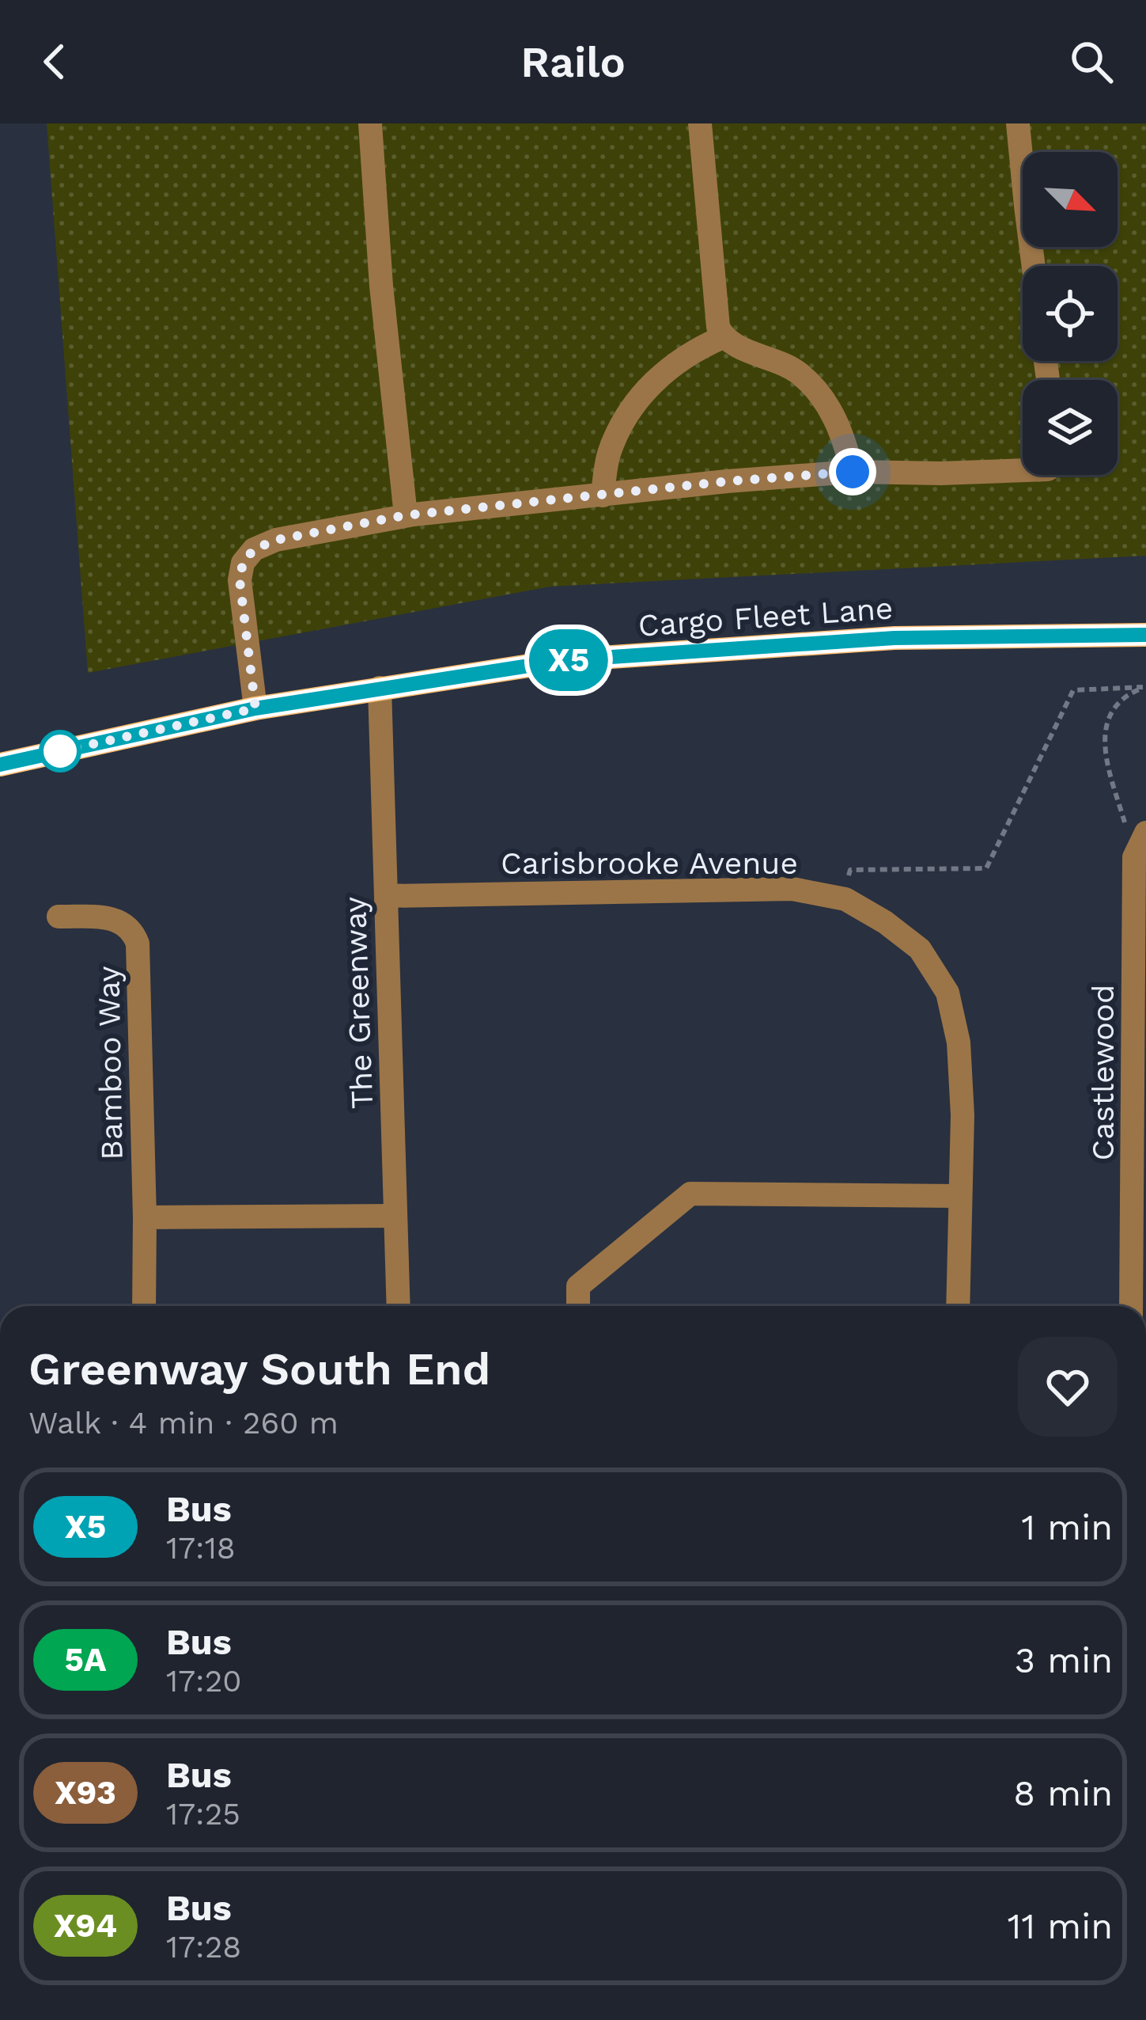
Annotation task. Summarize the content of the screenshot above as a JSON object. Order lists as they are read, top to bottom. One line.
{"streets":{"main road":["Cargo Fleet Lane"],"street":["Carisbrooke Avenue","The Greenway","Bamboo Way","Castlewood"]},"crossings":[["Cargo Fleet Lane","The Greenway"],["Carisbrooke Avenue","The Greenway"]],"lines":["bus line X5"],"north":"bottom right","page":{"header":"Railo","on_map":"X5","heading":["Greenway South End","Walk · 4 min · 260 m"],"list":[{"mark":"X5","name":"Bus","note":"17:18","value":"1 min"},{"mark":"5A","name":"Bus","note":"17:20","value":"3 min"},{"mark":"X93","name":"Bus","note":"17:25","value":"8 min"},{"mark":"X94","name":"Bus","note":"17:28","value":"11 min"}]}}
